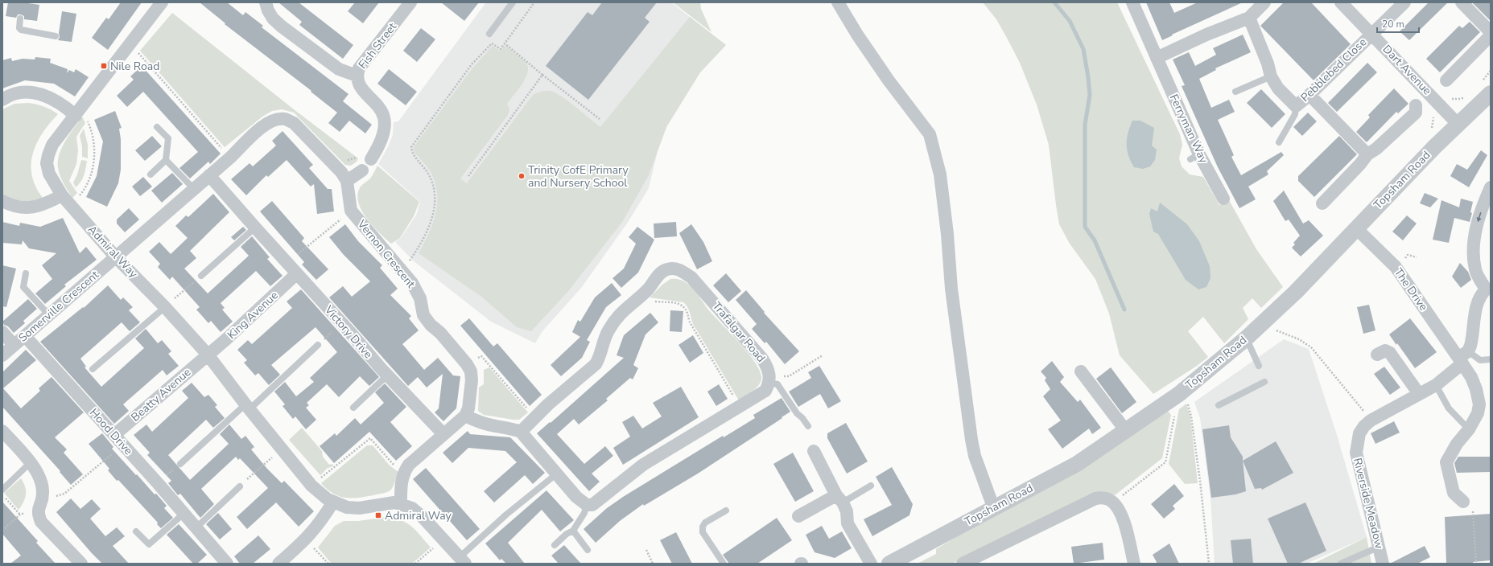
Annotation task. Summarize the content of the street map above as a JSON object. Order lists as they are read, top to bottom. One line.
{"streets":{"street":["Fish Street","Pebblebed Close","Dart Avenue","Ferryman Way","Topsham Road","Admiral Way","Vernon Crescent","The Drive","Somerville Crescent","King Avenue","Victory Drive","Trafalgar Road","Beatty Avenue","Hood Drive","Riverside Meadow"]},"crossings":[["Pebblebed Close","Dart Avenue"],["Dart Avenue","Topsham Road"],["Topsham Road","The Drive"],["Admiral Way","Vernon Crescent"],["Admiral Way","Somerville Crescent"],["Admiral Way","King Avenue"],["Admiral Way","Beatty Avenue"],["Vernon Crescent","Somerville Crescent"],["Vernon Crescent","Victory Drive"],["The Drive","Riverside Meadow"],["Somerville Crescent","Hood Drive"],["King Avenue","Victory Drive"],["King Avenue","Beatty Avenue"],["Beatty Avenue","Hood Drive"]],"places":{"transit":["Nile Road","Admiral Way"],"other":["Trinity CofE Primary and Nursery School"]},"scale_bar":"20 m"}
